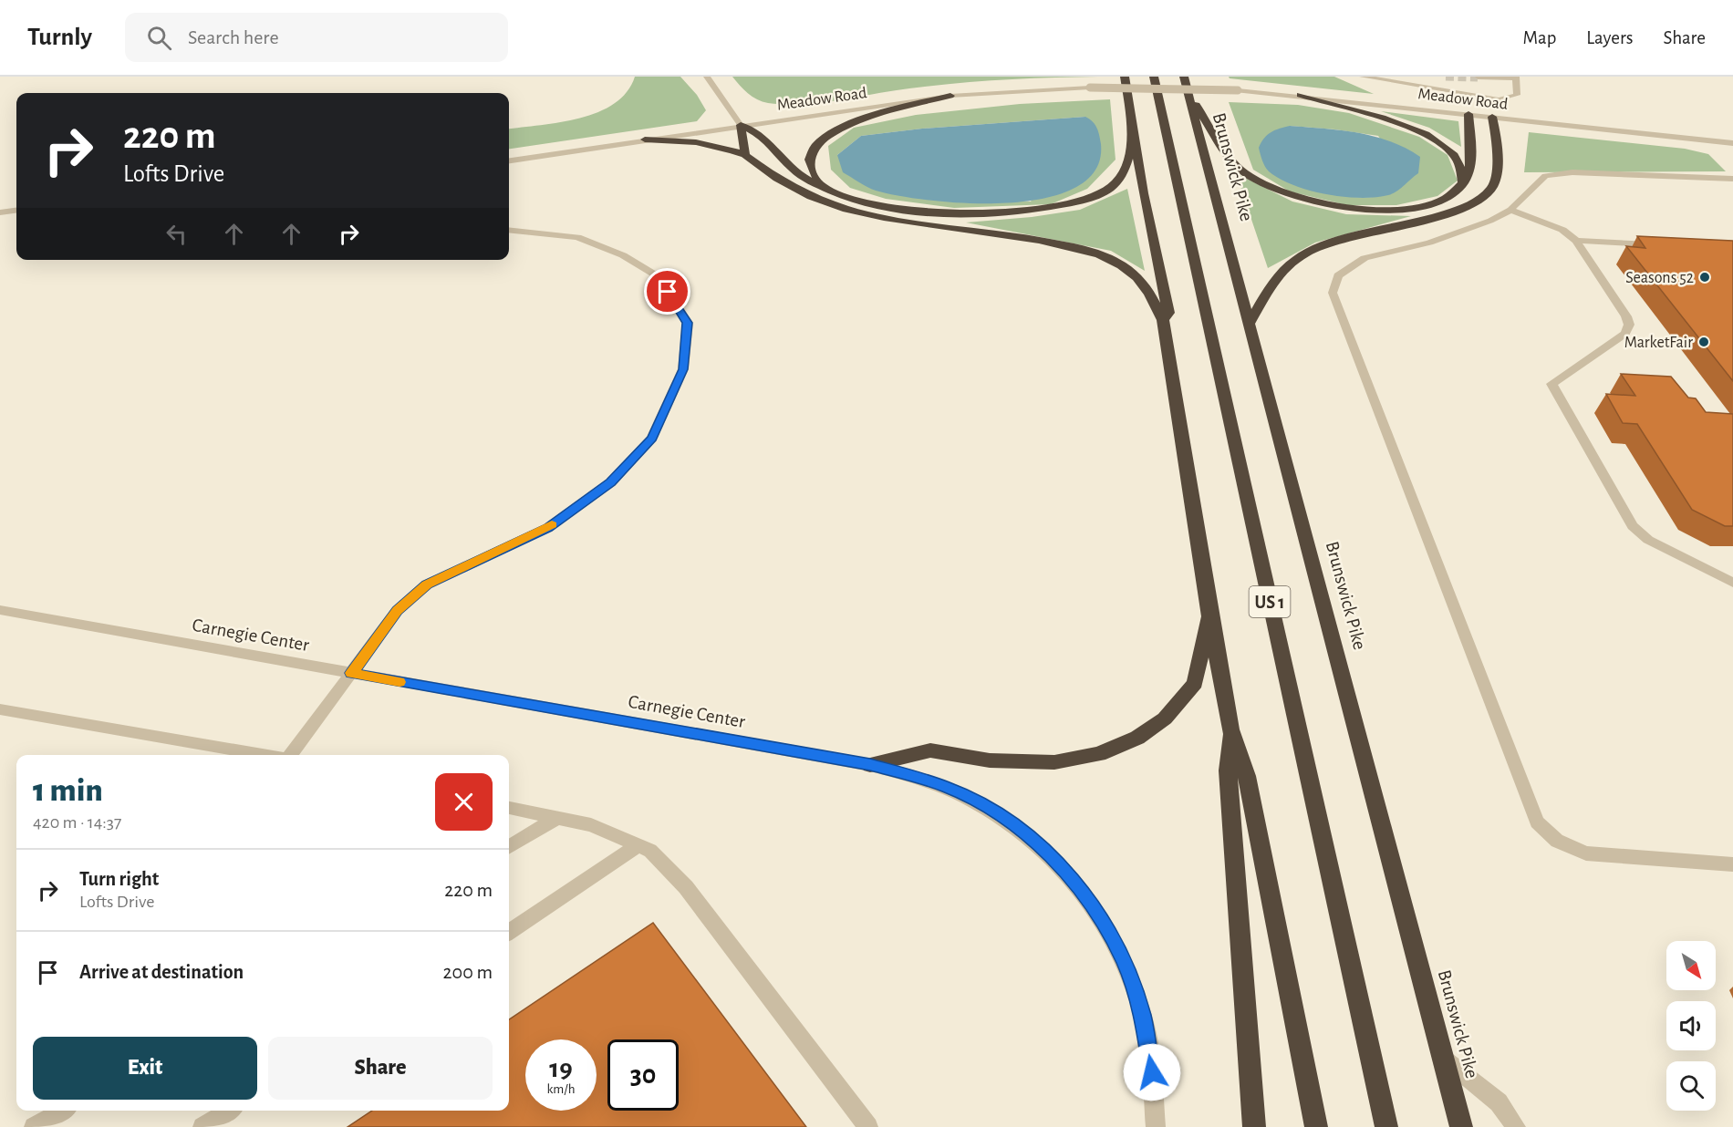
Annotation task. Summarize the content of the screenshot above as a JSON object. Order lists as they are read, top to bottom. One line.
{"streets":{"highway":["Brunswick Pike","US 1"],"street":["Meadow Road","Carnegie Center"]},"places":["Seasons 52","MarketFair"],"north":"bottom right","page":{"header":"Turnly","search":"Search here","nav":["Map","Layers","Share"],"turn":["220 m","Lofts Drive"],"heading":["1 min","420 m · 14:37"],"list":[{"name":"Turn right","note":"Lofts Drive","value":"220 m"},{"name":"Arrive at destination","value":"200 m"}],"buttons":["Exit","Share"],"speed":"19 km/h","limit":"30"}}
